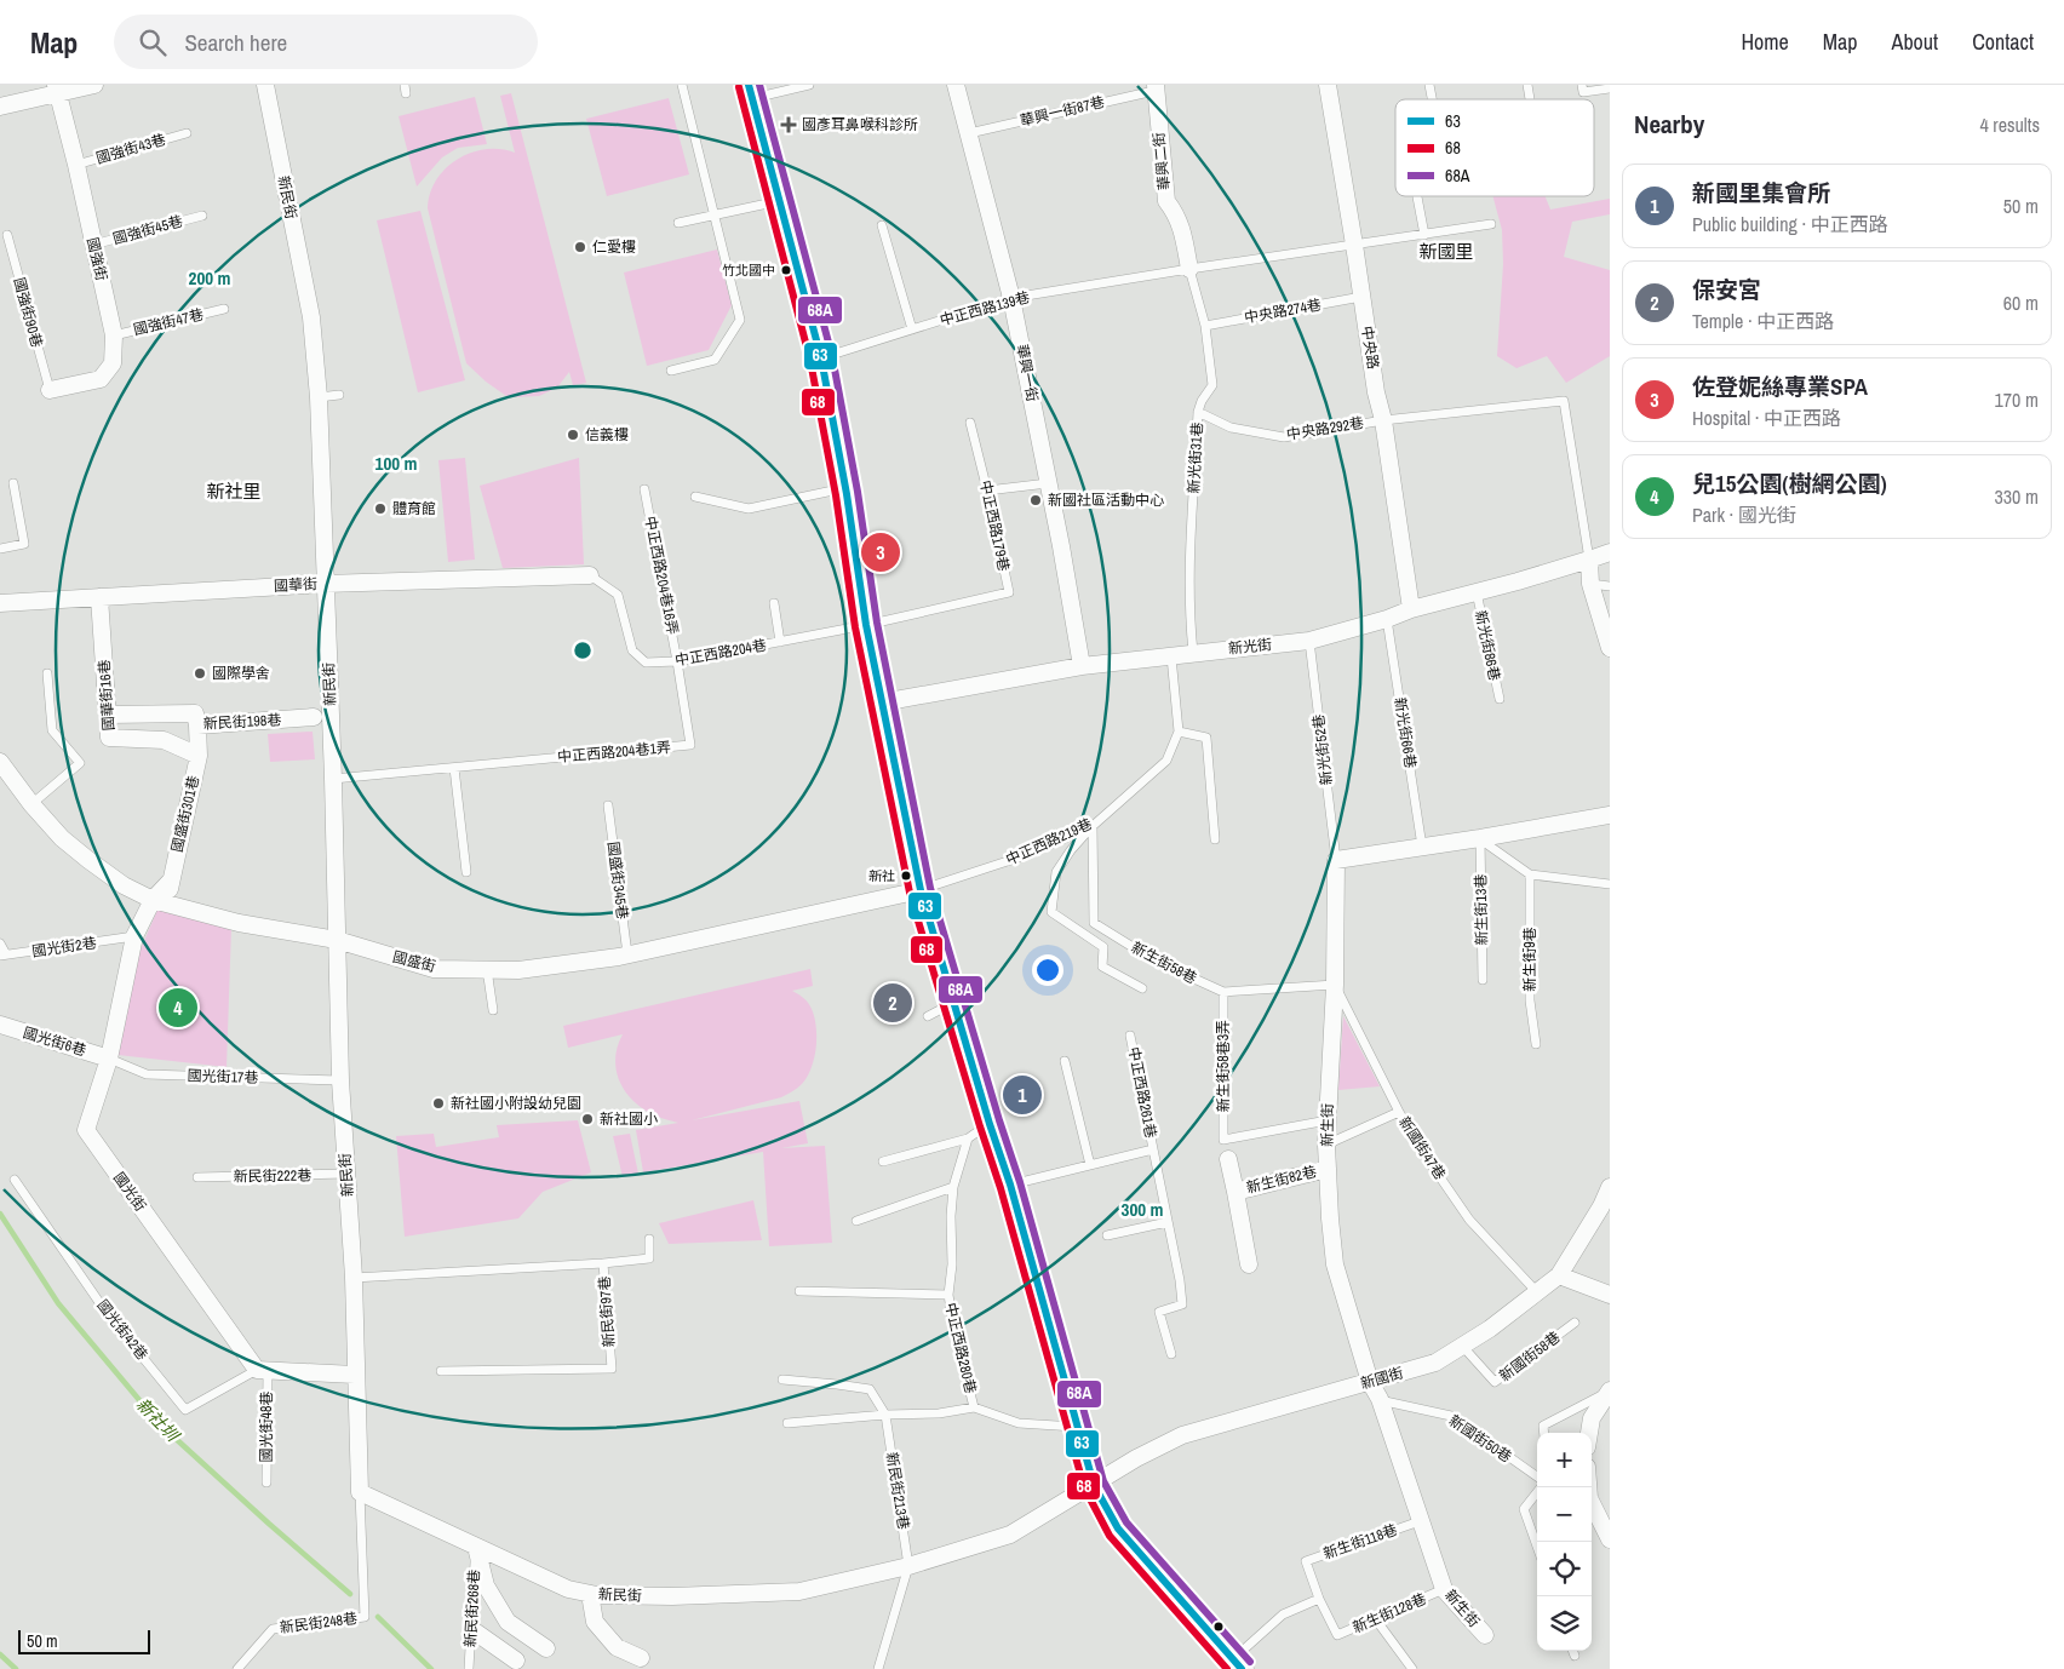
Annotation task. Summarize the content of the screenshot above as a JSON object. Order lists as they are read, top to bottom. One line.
{"streets":{"street":["華興二街","新民街","國強街","中央路","華興一街","國華街","新光街","國華街16巷","新民街198巷","國盛街301巷","國盛街","國光街6巷","新生街","新生街82巷","國光街","新國街"],"lane":["華興一街87巷","國強街43巷","國強街45巷","中正西路139巷","中央路274巷","國強街90巷","國強街47巷","中央路292巷","新光街31巷","中正西路179巷","中正西路204巷16弄","新光街86巷","中正西路204巷","新光街66巷","新光街52巷","中正西路204巷1弄","中正西路219巷","國盛街345巷","新生街13巷","國光街2巷","新生街9巷","新生街58巷","新生街58巷3弄","國光街17巷","中正西路261巷","新國街47巷","新民街222巷","新民街97巷","國光街42巷","中正西路280巷","新國街58巷","國光街48巷","新國街50巷","新民街213巷","新生街118巷","新民街268巷","新生街128巷","新民街248巷"]},"crossings":[["華興一街87巷","華興二街"],["華興一街87巷","華興一街"],["國強街43巷","國強街"],["華興二街","中正西路139巷"],["華興二街","新光街31巷"],["新民街","國華街"],["新民街","中正西路204巷1弄"],["新民街","國盛街"],["新民街","國光街17巷"],["新民街","新民街222巷"],["新民街","新民街97巷"],["新民街","新國街"],["新民街","新民街213巷"],["新民街","新民街268巷"],["新民街","新民街248巷"],["國強街45巷","國強街"],["國強街","國強街90巷"],["國強街","國強街47巷"],["中正西路139巷","中央路"],["中正西路139巷","華興一街"],["中正西路139巷","新光街31巷"],["中央路274巷","中央路"],["中央路274巷","新光街31巷"],["中央路","中央路292巷"],["中央路","新光街"],["華興一街","新光街"],["中央路292巷","新光街31巷"],["中央路292巷","新光街"],["新光街31巷","新光街"],["中正西路179巷","中正西路204巷"],["中正西路204巷16弄","中正西路204巷"],["中正西路204巷16弄","中正西路204巷1弄"],["國華街","中正西路204巷"],["國華街","國華街16巷"],["新光街86巷","新光街"],["新光街","新光街66巷"],["新光街","新光街52巷"],["中正西路204巷","中正西路204巷1弄"],["國華街16巷","新民街198巷"],["國華街16巷","國盛街301巷"],["新民街198巷","國盛街301巷"],["新光街52巷","新生街"],["國盛街301巷","國光街"],["中正西路219巷","國盛街"],["中正西路219巷","新生街58巷"],["國盛街345巷","國盛街"],["國光街2巷","國光街"],["國盛街","國光街"],["新生街58巷","新生街58巷3弄"],["新生街58巷","新生街"],["新生街58巷","新國街47巷"],["國光街6巷","國光街17巷"],["國光街6巷","國光街"],["新生街58巷3弄","新生街"],["國光街17巷","國光街"],["新生街","新國街47巷"],["新生街","新生街82巷"],["新生街","新國街"],["新生街","新國街50巷"],["新生街","新生街118巷"],["新生街","新生街128巷"],["新國街47巷","新國街"],["國光街","國光街42巷"],["國光街","國光街48巷"],["國光街42巷","國光街48巷"],["新國街58巷","新國街"],["新生街118巷","新生街128巷"]],"districts":["新國里","新社里"],"water":["新社圳"],"places":{"health":["國彥耳鼻喉科診所"],"other":["仁愛樓","竹北國中","信義樓","新國社區活動中心","體育館","國際學舍","新社","新社國小附設幼兒園","新社國小"]},"lines":["transit line 63","transit line 68A","transit line 68"],"legend":["63","68","68A"],"scale_bar":"50 m","page":{"header":"Map","search":"Search here","nav":["Home","Map","About","Contact"],"heading":["Nearby","4 results"],"list":[{"mark":"1","name":"新國里集會所","note":"Public building · 中正西路","value":"50 m"},{"mark":"2","name":"保安宮","note":"Temple · 中正西路","value":"60 m"},{"mark":"3","name":"佐登妮絲專業SPA","note":"Hospital · 中正西路","value":"170 m"},{"mark":"4","name":"兒15公園(樹網公園)","note":"Park · 國光街","value":"330 m"}],"pins":["3","2","4","1"],"map_buttons":["+","−"],"scale":"50 m"},"rings":["200 m","100 m","300 m"]}
